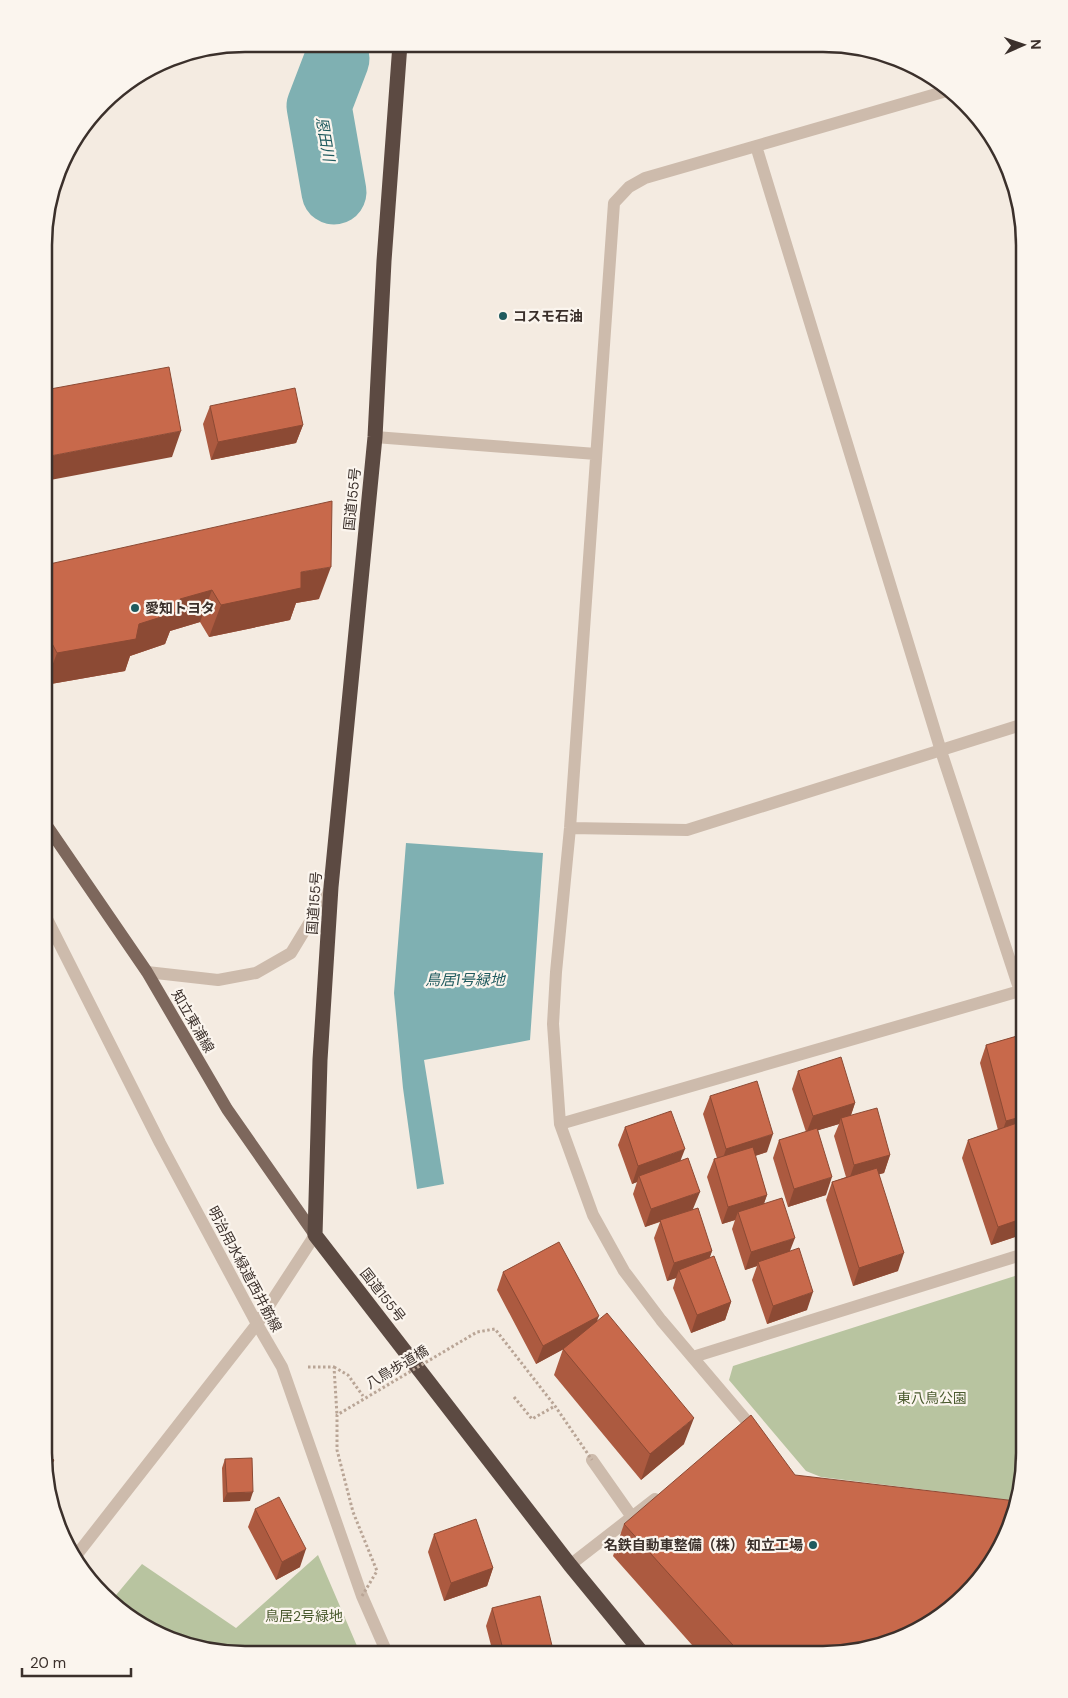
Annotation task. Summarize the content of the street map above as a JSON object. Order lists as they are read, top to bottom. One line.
{"streets":{"highway":["国道155号"],"main road":["知立東浦線"],"street":["明治用水緑道西井筋線"],"path":["八鳥歩道橋"]},"crossings":[["国道155号","知立東浦線"]],"water":["恩田川","鳥居1号緑地"],"parks":["東八鳥公園","鳥居2号緑地"],"places":["コスモ石油","愛知トヨタ","名鉄自動車整備（株） 知立工場"],"scale_bar":"20 m","north":"right"}
